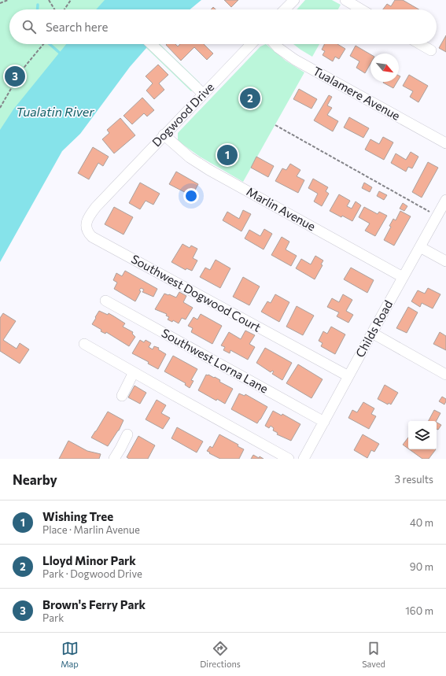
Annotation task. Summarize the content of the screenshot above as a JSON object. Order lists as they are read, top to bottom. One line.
{"streets":{"street":["Tualamere Avenue","Dogwood Drive","Marlin Avenue","Southwest Dogwood Court","Childs Road","Southwest Lorna Lane"]},"crossings":[["Dogwood Drive","Marlin Avenue"],["Dogwood Drive","Southwest Dogwood Court"],["Marlin Avenue","Childs Road"],["Southwest Dogwood Court","Childs Road"],["Childs Road","Southwest Lorna Lane"]],"water":["Tualatin River"],"north":"bottom right","page":{"search":"Search here","pins":["3","2","1"],"heading":["Nearby","3 results"],"list":[{"mark":"1","name":"Wishing Tree","note":"Place · Marlin Avenue","value":"40 m"},{"mark":"2","name":"Lloyd Minor Park","note":"Park · Dogwood Drive","value":"90 m"},{"mark":"3","name":"Brown's Ferry Park","note":"Park","value":"160 m"}],"nav":["Map","Directions","Saved"]}}
